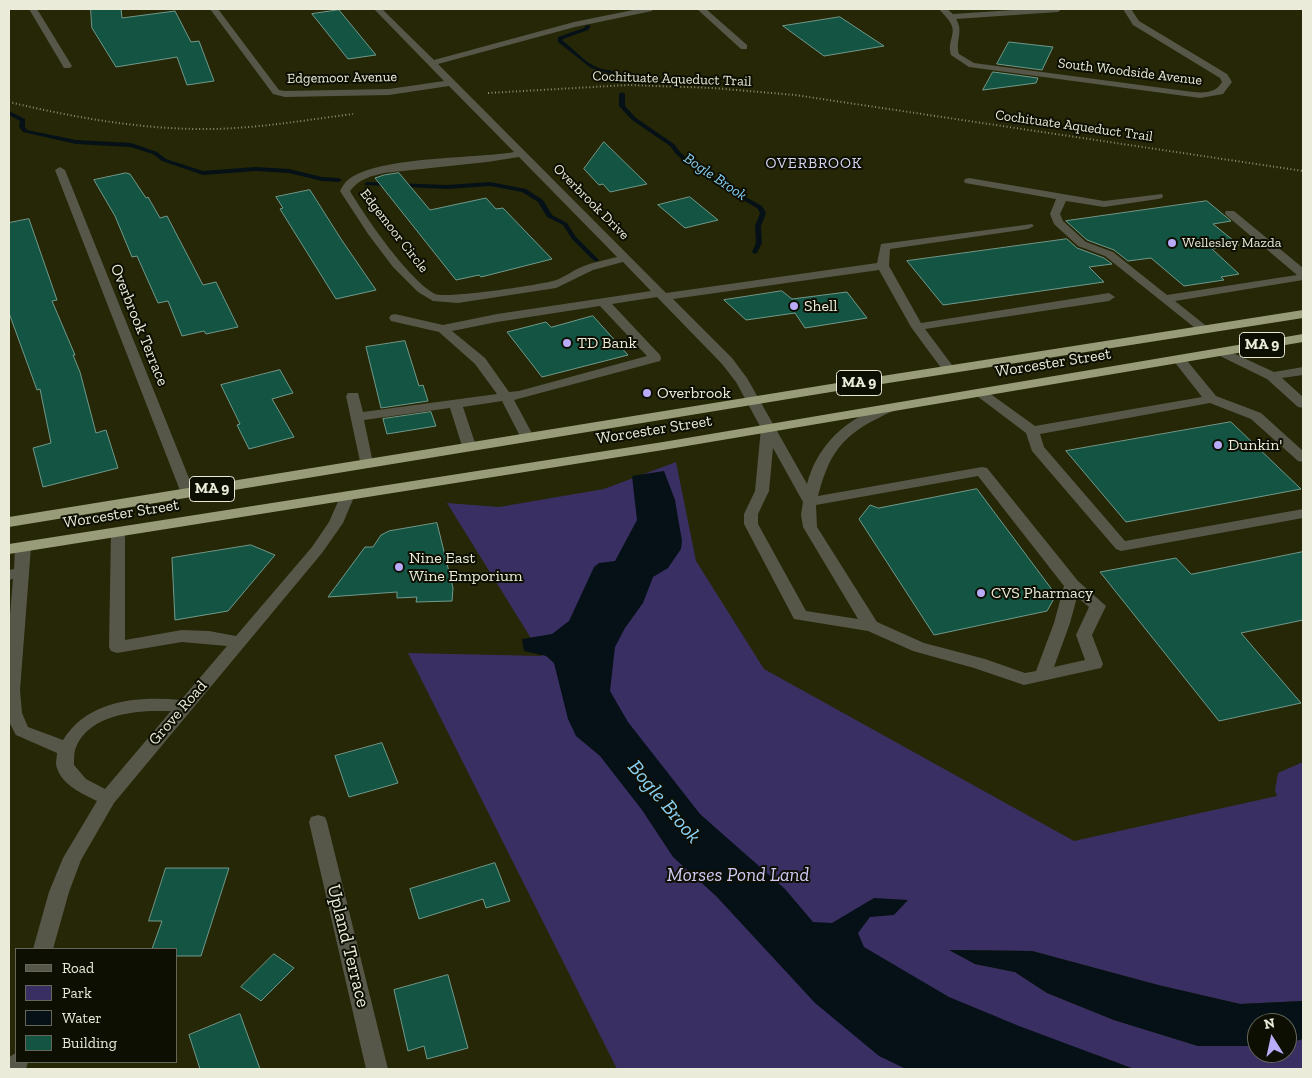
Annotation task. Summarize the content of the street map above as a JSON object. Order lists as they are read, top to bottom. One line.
{"streets":{"highway":["MA 9","Worcester Street"],"street":["South Woodside Avenue","Edgemoor Avenue","Overbrook Drive","Edgemoor Circle","Overbrook Terrace","Grove Road","Upland Terrace"],"path":["Cochituate Aqueduct Trail"]},"crossings":[["Edgemoor Avenue","Overbrook Drive"],["Cochituate Aqueduct Trail","Overbrook Drive"],["Overbrook Drive","Edgemoor Circle"],["Overbrook Drive","Worcester Street"],["Overbrook Terrace","Worcester Street"],["Worcester Street","Grove Road"]],"districts":["OVERBROOK"],"water":["Bogle Brook"],"parks":["Morses Pond Land"],"places":["Wellesley Mazda","Shell","TD Bank","Overbrook","Dunkin'","Nine East Wine Emporium","CVS Pharmacy"],"legend":["Road","Park","Water","Building"],"north":"top"}
